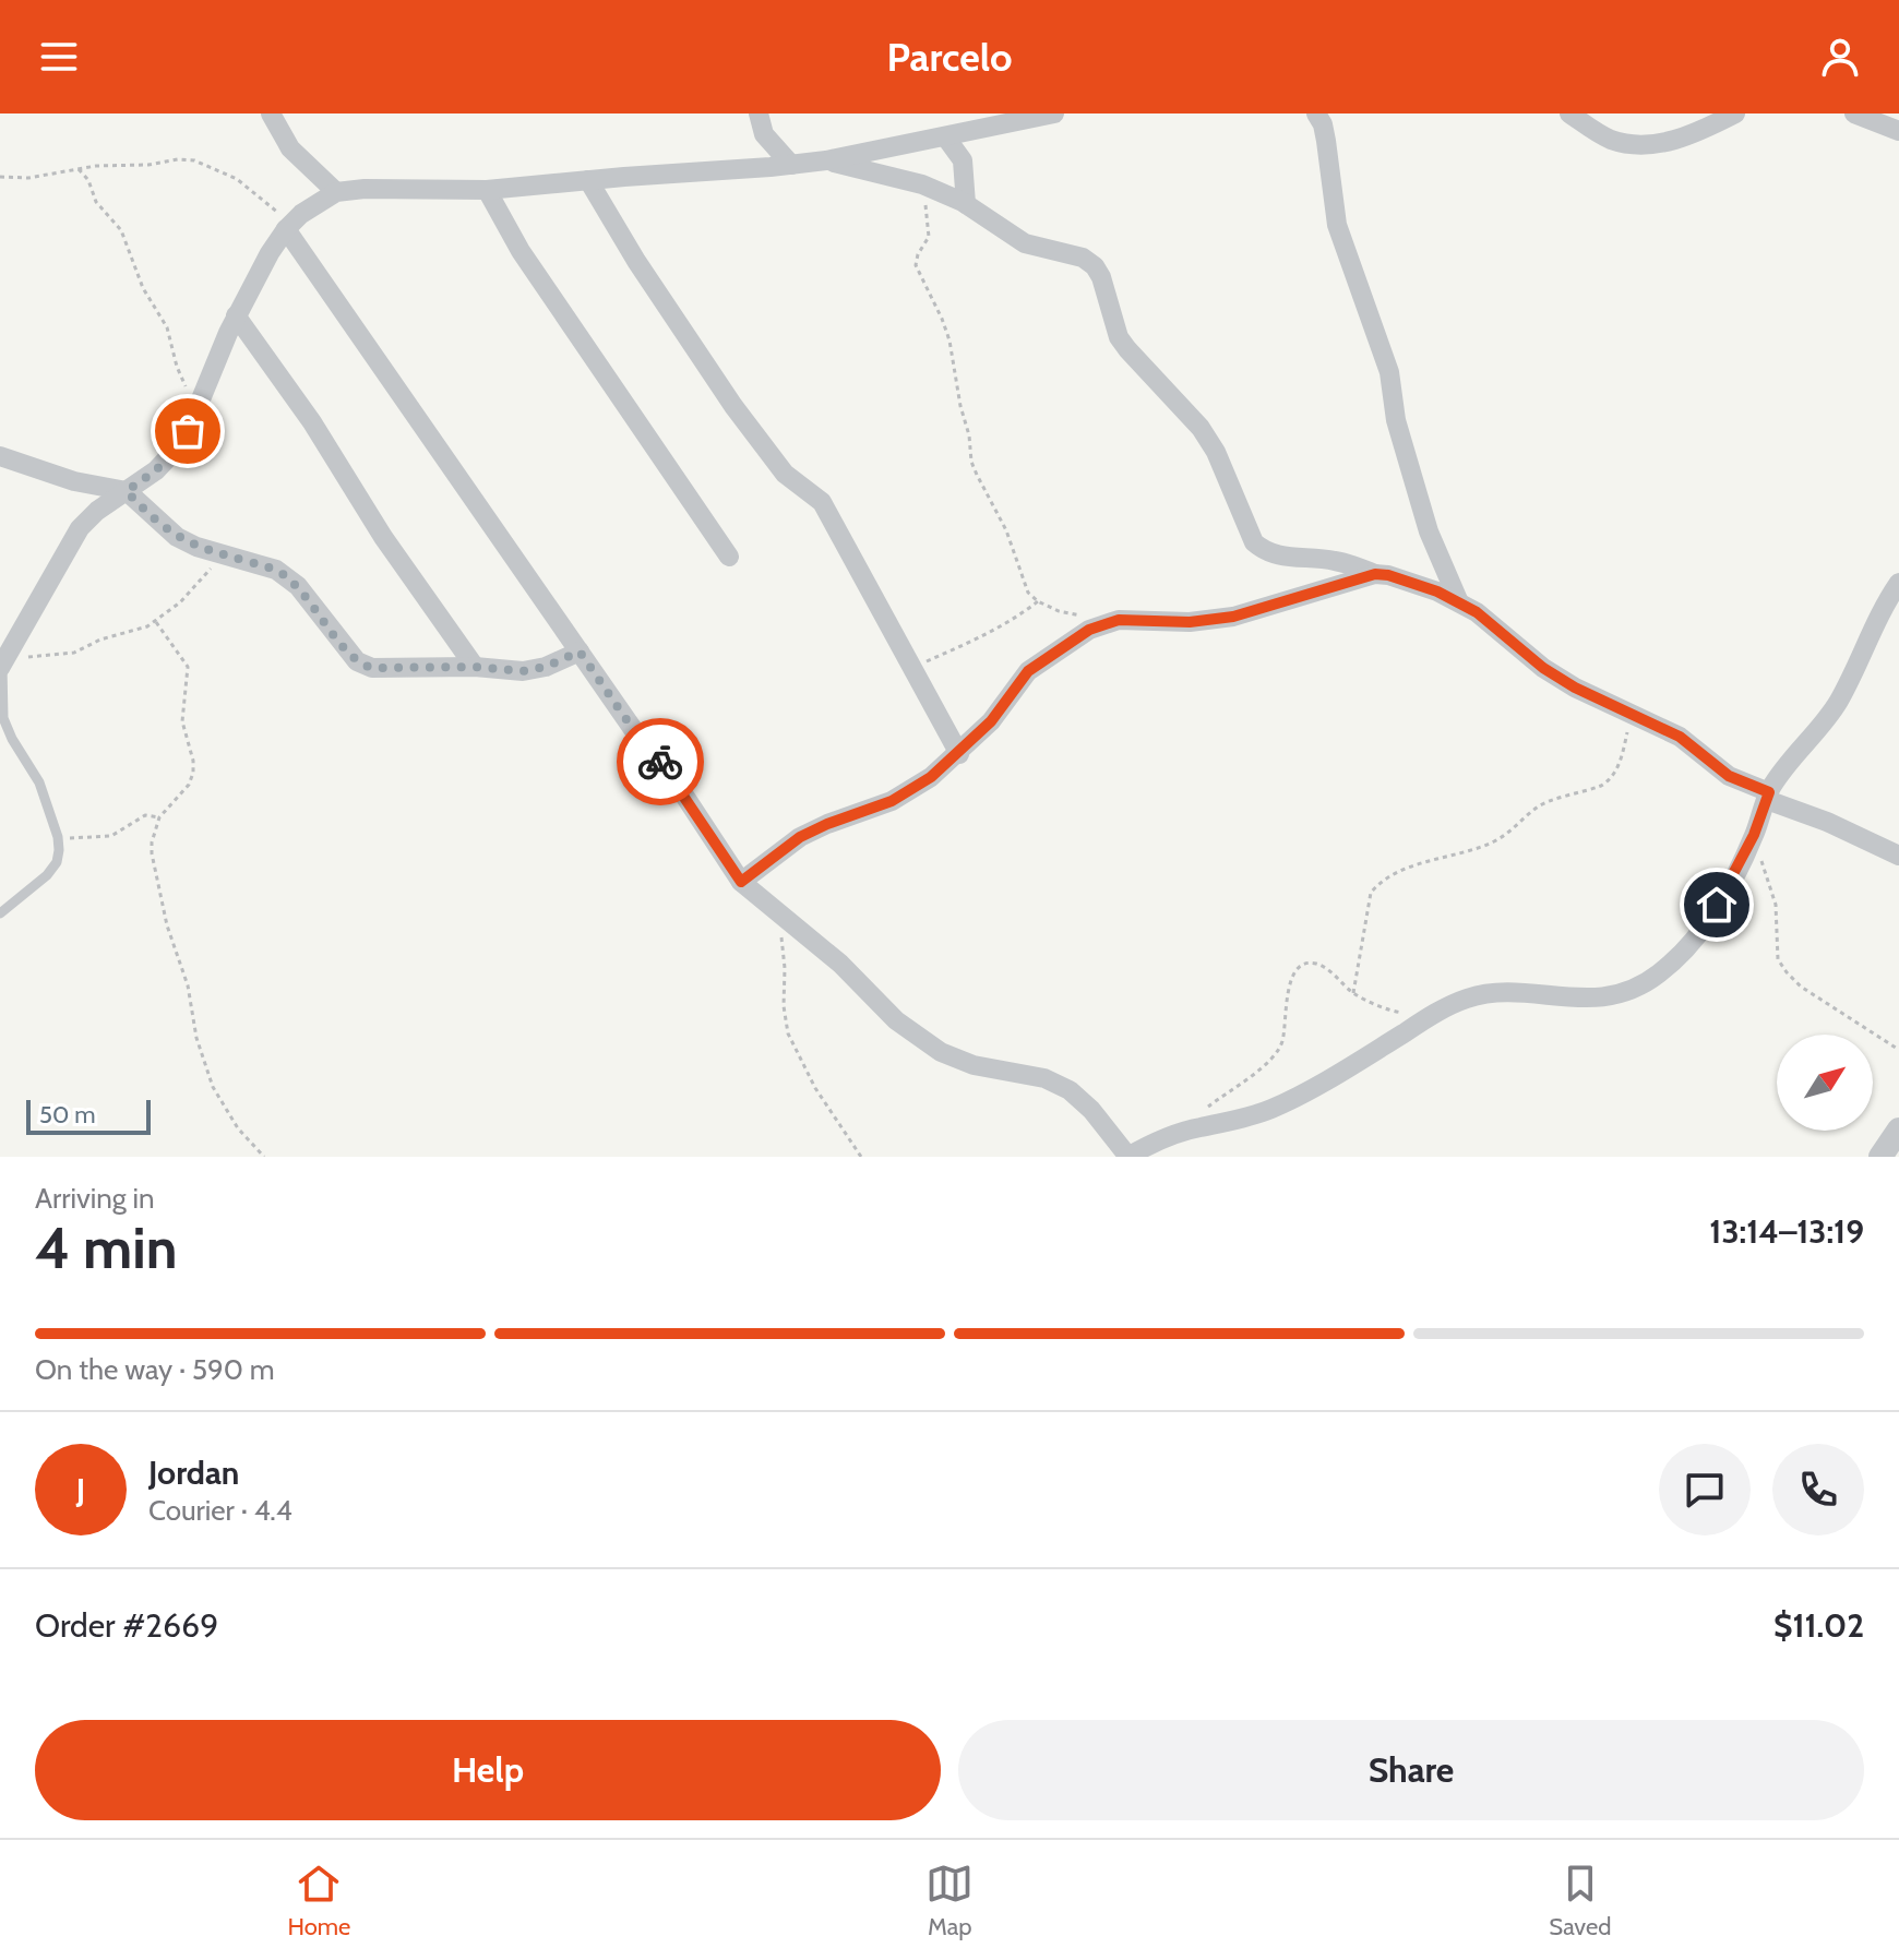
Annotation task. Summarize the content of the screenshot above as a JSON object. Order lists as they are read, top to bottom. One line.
{"scale_bar":"50 m","north":"top right","page":{"header":"Parcelo","scale":"50 m","heading":["4 min","Arriving in","13:14–13:19"],"panel":["Jordan","Courier · 4.4","Order #2669","$11.02"],"bar":"On the way · 590 m","round":"J","buttons":["Help","Share"],"tabs":["Home","Map","Saved"]}}
